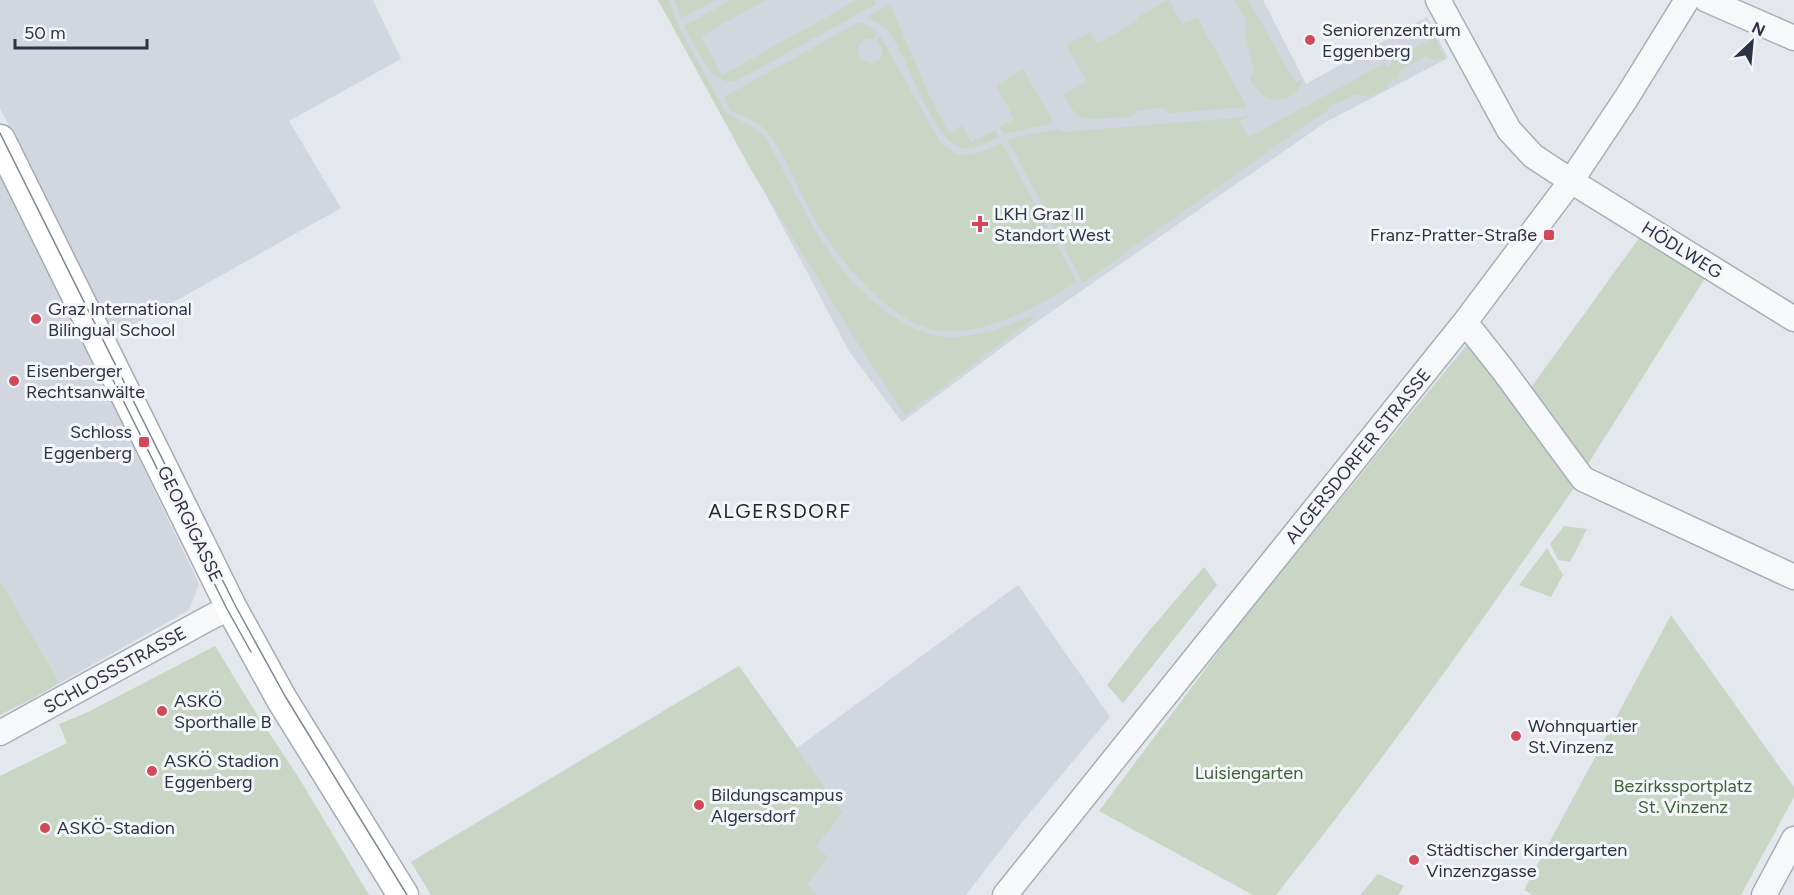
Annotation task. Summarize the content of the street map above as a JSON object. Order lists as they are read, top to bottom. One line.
{"streets":{"main road":["GEORGIGASSE"],"street":["HÖDLWEG","ALGERSDORFER STRASSE","SCHLOSSSTRASSE"]},"crossings":[["HÖDLWEG","ALGERSDORFER STRASSE"],["GEORGIGASSE","SCHLOSSSTRASSE"]],"districts":["ALGERSDORF"],"parks":["Luisiengarten","Bezirkssportplatz St. Vinzenz"],"places":{"other":["Seniorenzentrum Eggenberg","Graz International Bilingual School","Eisenberger Rechtsanwälte","ASKÖ Sporthalle B","Wohnquartier St.Vinzenz","ASKÖ Stadion Eggenberg","Bildungscampus Algersdorf","ASKÖ-Stadion","Städtischer Kindergarten Vinzenzgasse"],"health":["LKH Graz II Standort West"],"transit":["Franz-Pratter-Straße","Schloss Eggenberg"]},"scale_bar":"50 m","north":"top right"}
